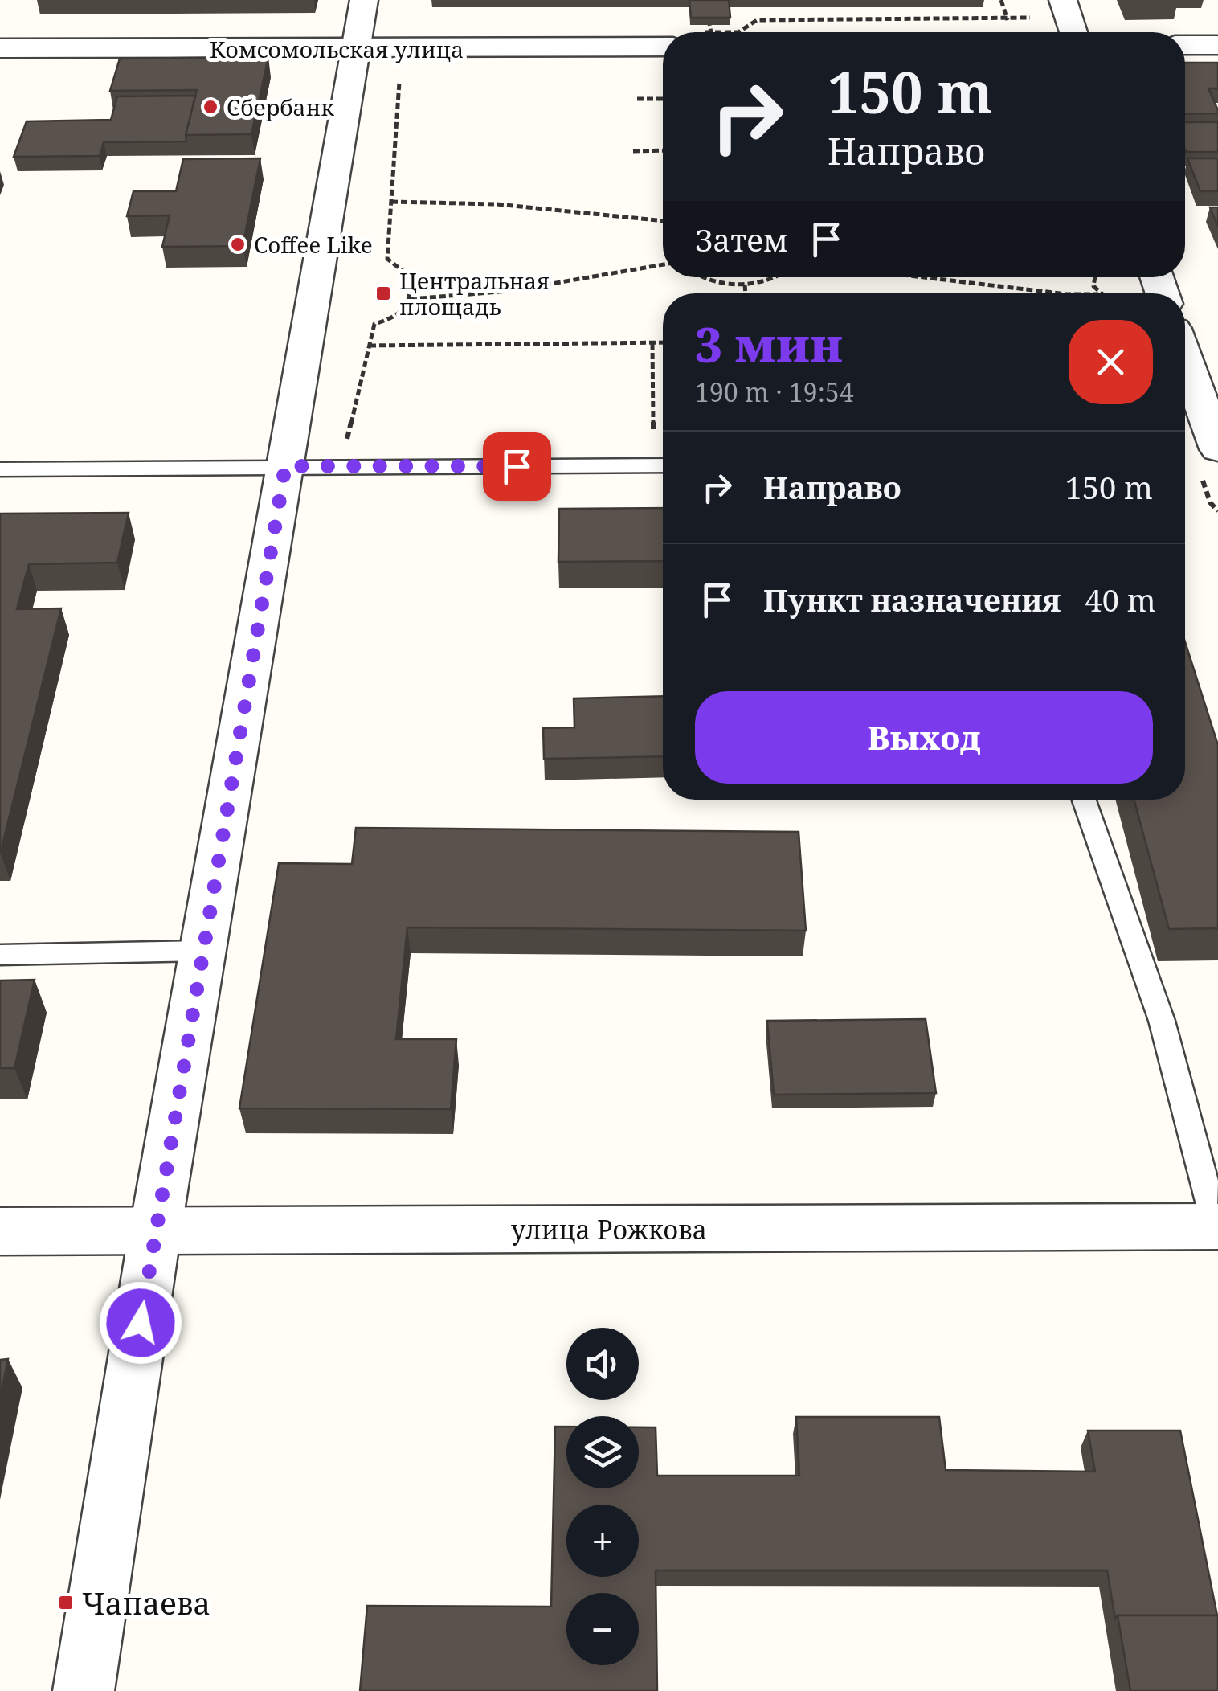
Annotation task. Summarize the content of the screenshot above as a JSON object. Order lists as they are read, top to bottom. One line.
{"streets":{"street":["Комсомольская улица","улица Рожкова"]},"places":{"other":["Сбербанк","Coffee Like"],"transit":["Центральная площадь","Чапаева"]},"page":{"turn":["150 m","Направо"],"then":"Затем","heading":["3 мин","190 m · 19:54"],"list":[{"name":"Направо","value":"150 m"},{"name":"Пункт назначения","value":"40 m"}],"buttons":"Выход","map_buttons":["+","−"]}}
